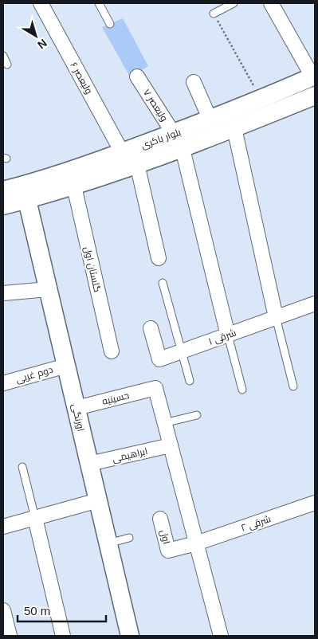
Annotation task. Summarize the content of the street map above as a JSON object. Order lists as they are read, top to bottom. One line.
{"streets":{"street":["ولیعصر ۶","ولیعصر ۷","بلوار باکری","گلستان اول","۱ شرقی","دوم غربی","حسینیه","اورنگی","ابراهیمی","۲ شرقی","اول"]},"crossings":[["ولیعصر ۶","بلوار باکری"],["ولیعصر ۷","بلوار باکری"],["بلوار باکری","گلستان اول"],["بلوار باکری","اورنگی"],["دوم غربی","اورنگی"],["حسینیه","اورنگی"],["اورنگی","ابراهیمی"],["۲ شرقی","اول"]],"scale_bar":"50 m","north":"bottom right"}
